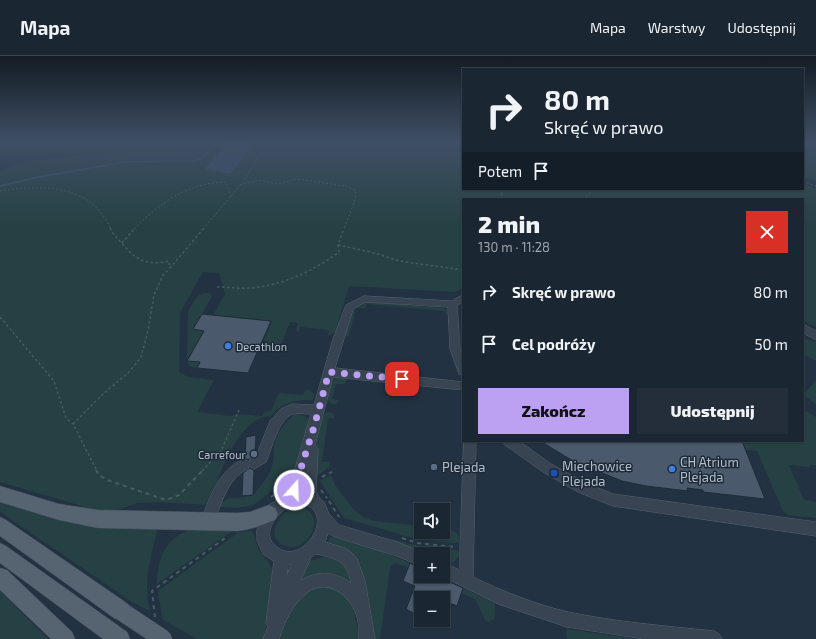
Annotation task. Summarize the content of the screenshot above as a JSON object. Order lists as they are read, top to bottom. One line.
{"places":{"other":["Decathlon","Carrefour","Plejada","CH Atrium Plejada"],"transit":["Miechowice Plejada"]},"page":{"header":"Mapa","nav":["Mapa","Warstwy","Udostępnij"],"turn":["80 m","Skręć w prawo"],"then":"Potem","heading":["2 min","130 m · 11:28"],"list":[{"name":"Skręć w prawo","value":"80 m"},{"name":"Cel podróży","value":"50 m"}],"buttons":["Zakończ","Udostępnij"],"map_buttons":["+","−"]}}
